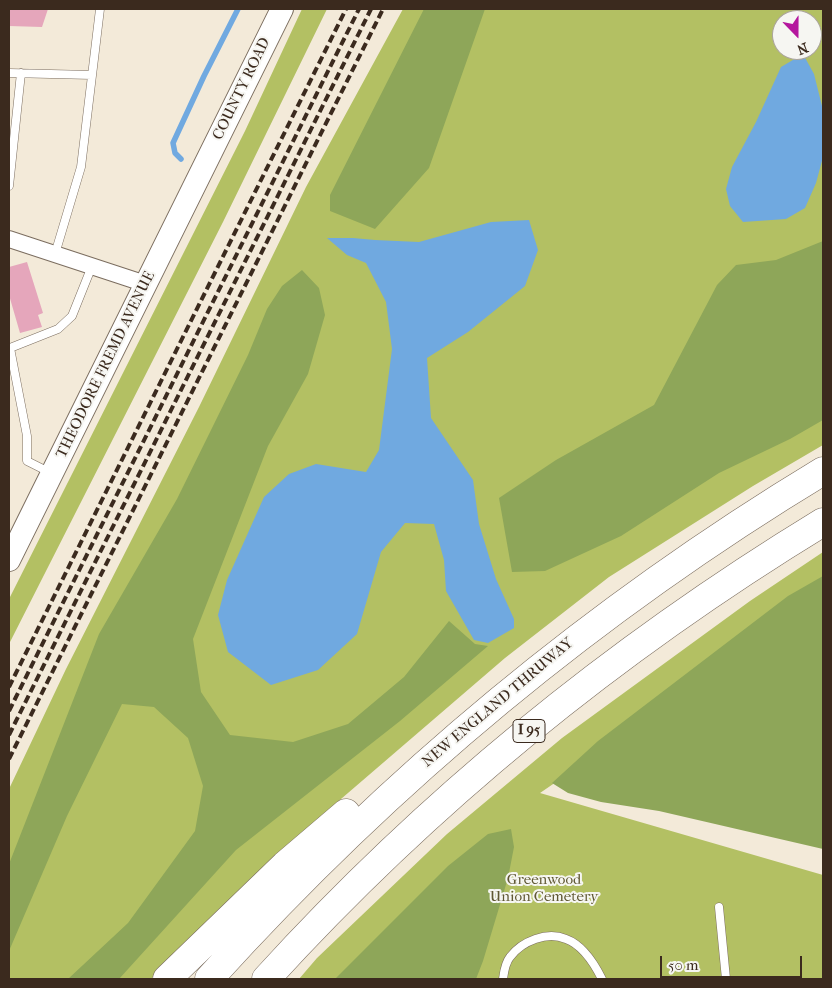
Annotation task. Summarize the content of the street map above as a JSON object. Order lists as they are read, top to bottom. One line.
{"streets":{"highway":["NEW ENGLAND THRUWAY","I 95"],"street":["COUNTY ROAD","THEODORE FREMD AVENUE"]},"crossings":[["COUNTY ROAD","THEODORE FREMD AVENUE"]],"parks":["Greenwood Union Cemetery"],"scale_bar":"50 m","north":"bottom"}
